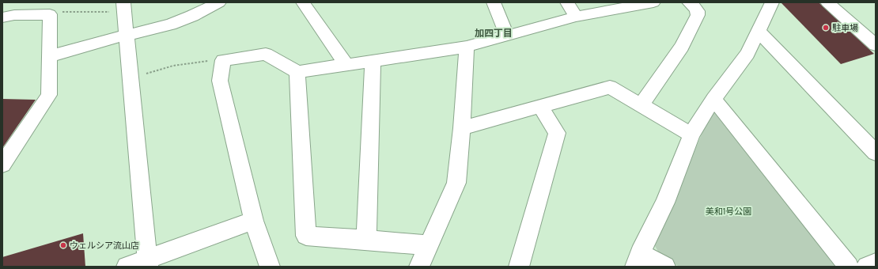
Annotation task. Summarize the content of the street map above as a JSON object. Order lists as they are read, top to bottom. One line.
{"districts":["加四丁目"],"parks":["美和1号公園"],"places":["駐車場","ウェルシア流山店"]}
